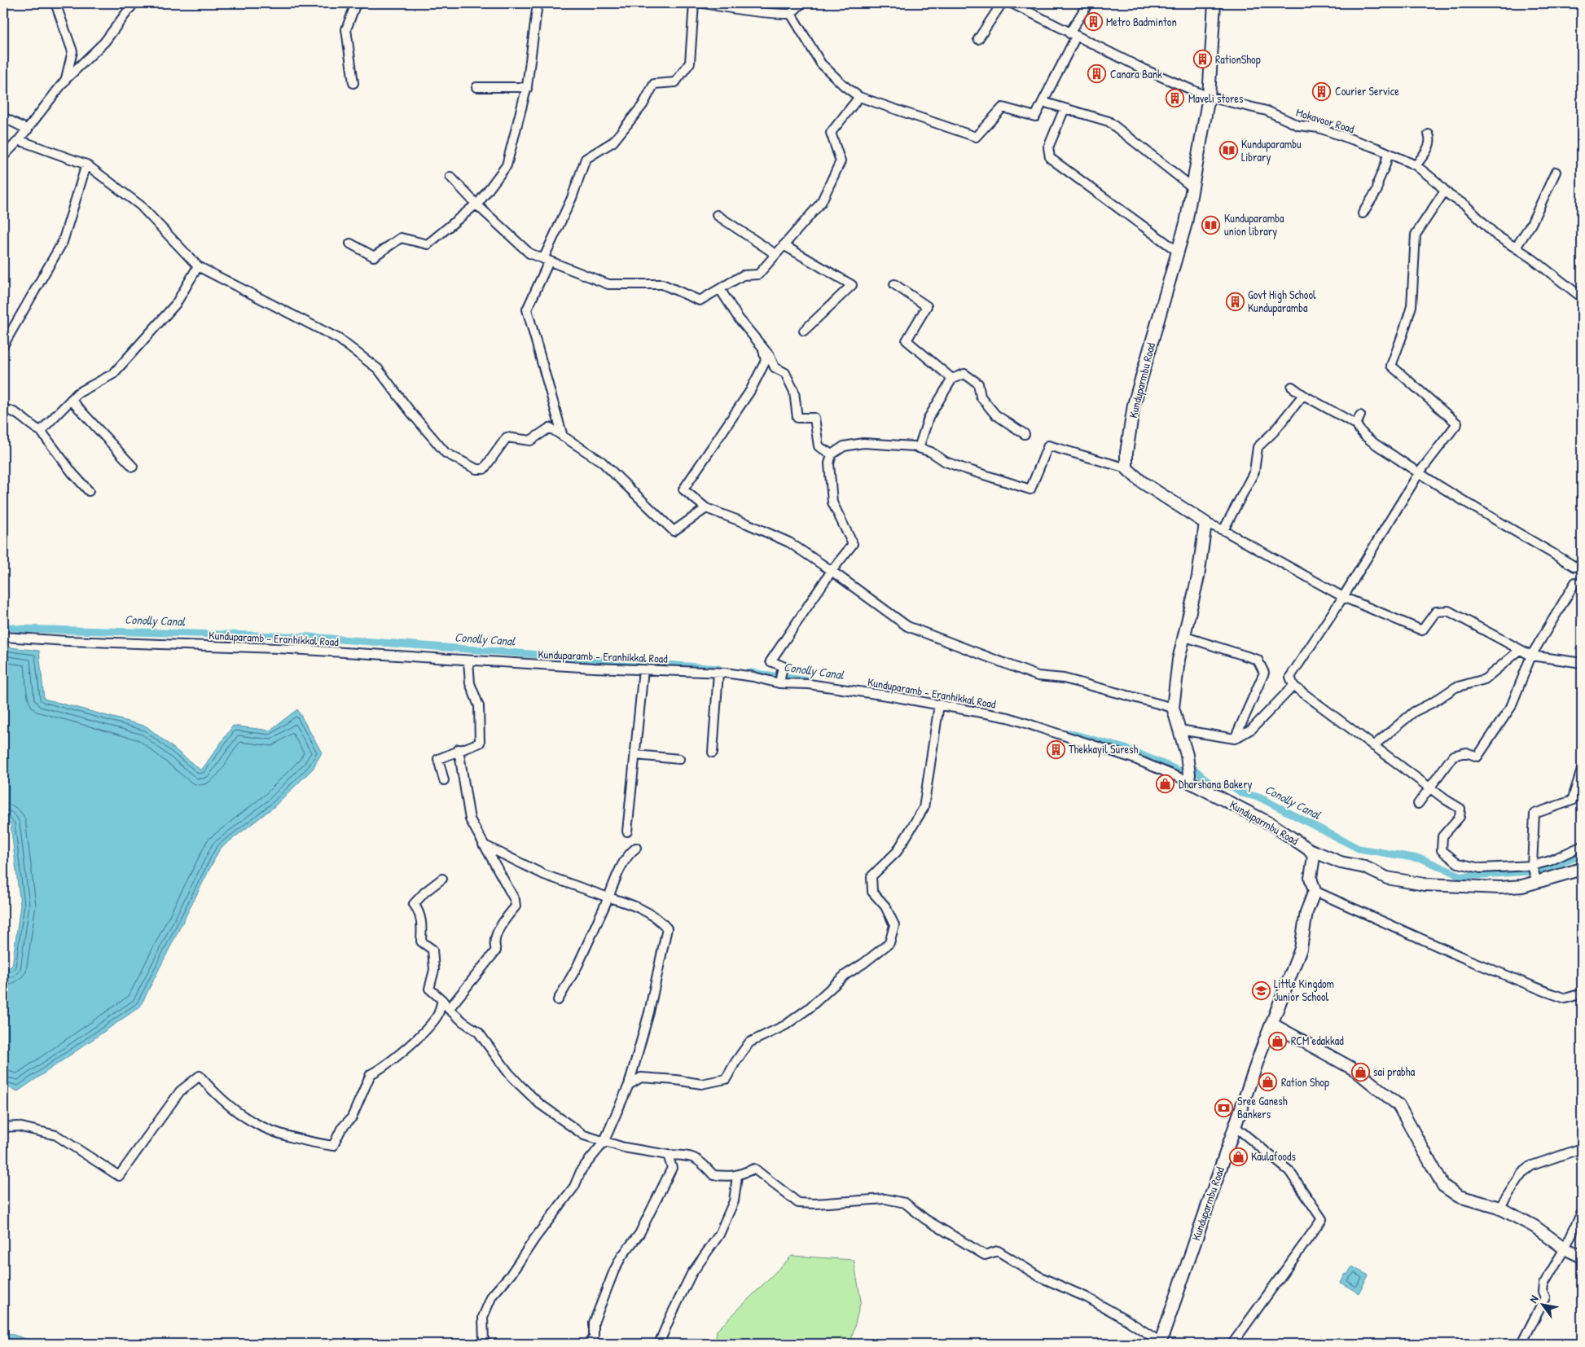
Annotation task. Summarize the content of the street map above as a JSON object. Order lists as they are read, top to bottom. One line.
{"streets":{"main road":["Kunduparmbu Road"],"street":["Mokavoor Road","Kunduparamb - Eranhikkal Road"]},"crossings":[["Mokavoor Road","Kunduparmbu Road"],["Kunduparmbu Road","Kunduparamb - Eranhikkal Road"]],"water":["Conolly Canal"],"places":{"building":["Metro Badminton","RationShop","Canara Bank","Courier Service","Maveli stores","Govt High School Kunduparamba","Thekkayil Suresh"],"library":["Kunduparambu Library","Kunduparamba union library"],"shop":["Dharshana Bakery","RCM edakkad","sai prabha","Ration Shop","Kaulafoods"],"school or university":["Little Kingdom Junior School"],"bank":["Sree Ganesh Bankers"]},"north":"top left"}
